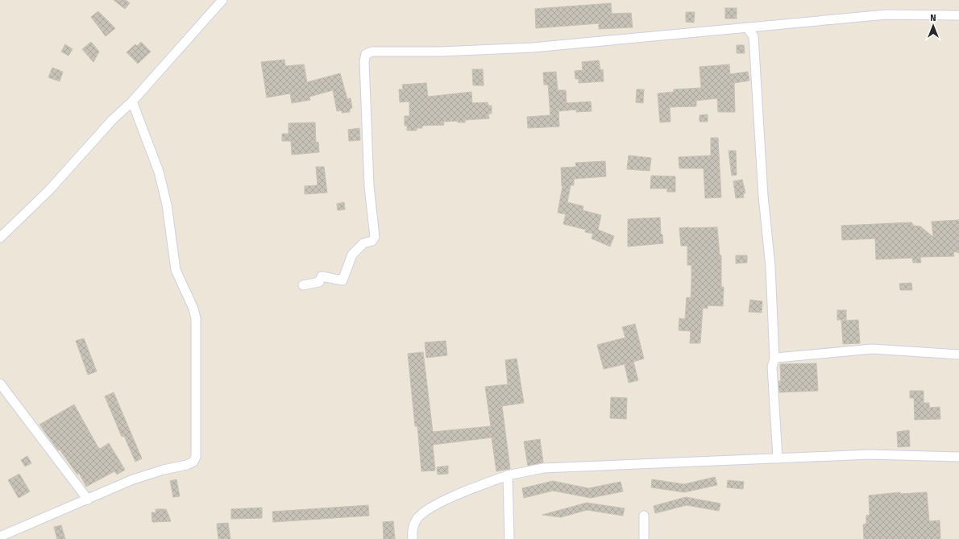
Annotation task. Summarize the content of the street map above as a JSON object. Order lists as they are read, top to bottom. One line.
{"north":"top"}
